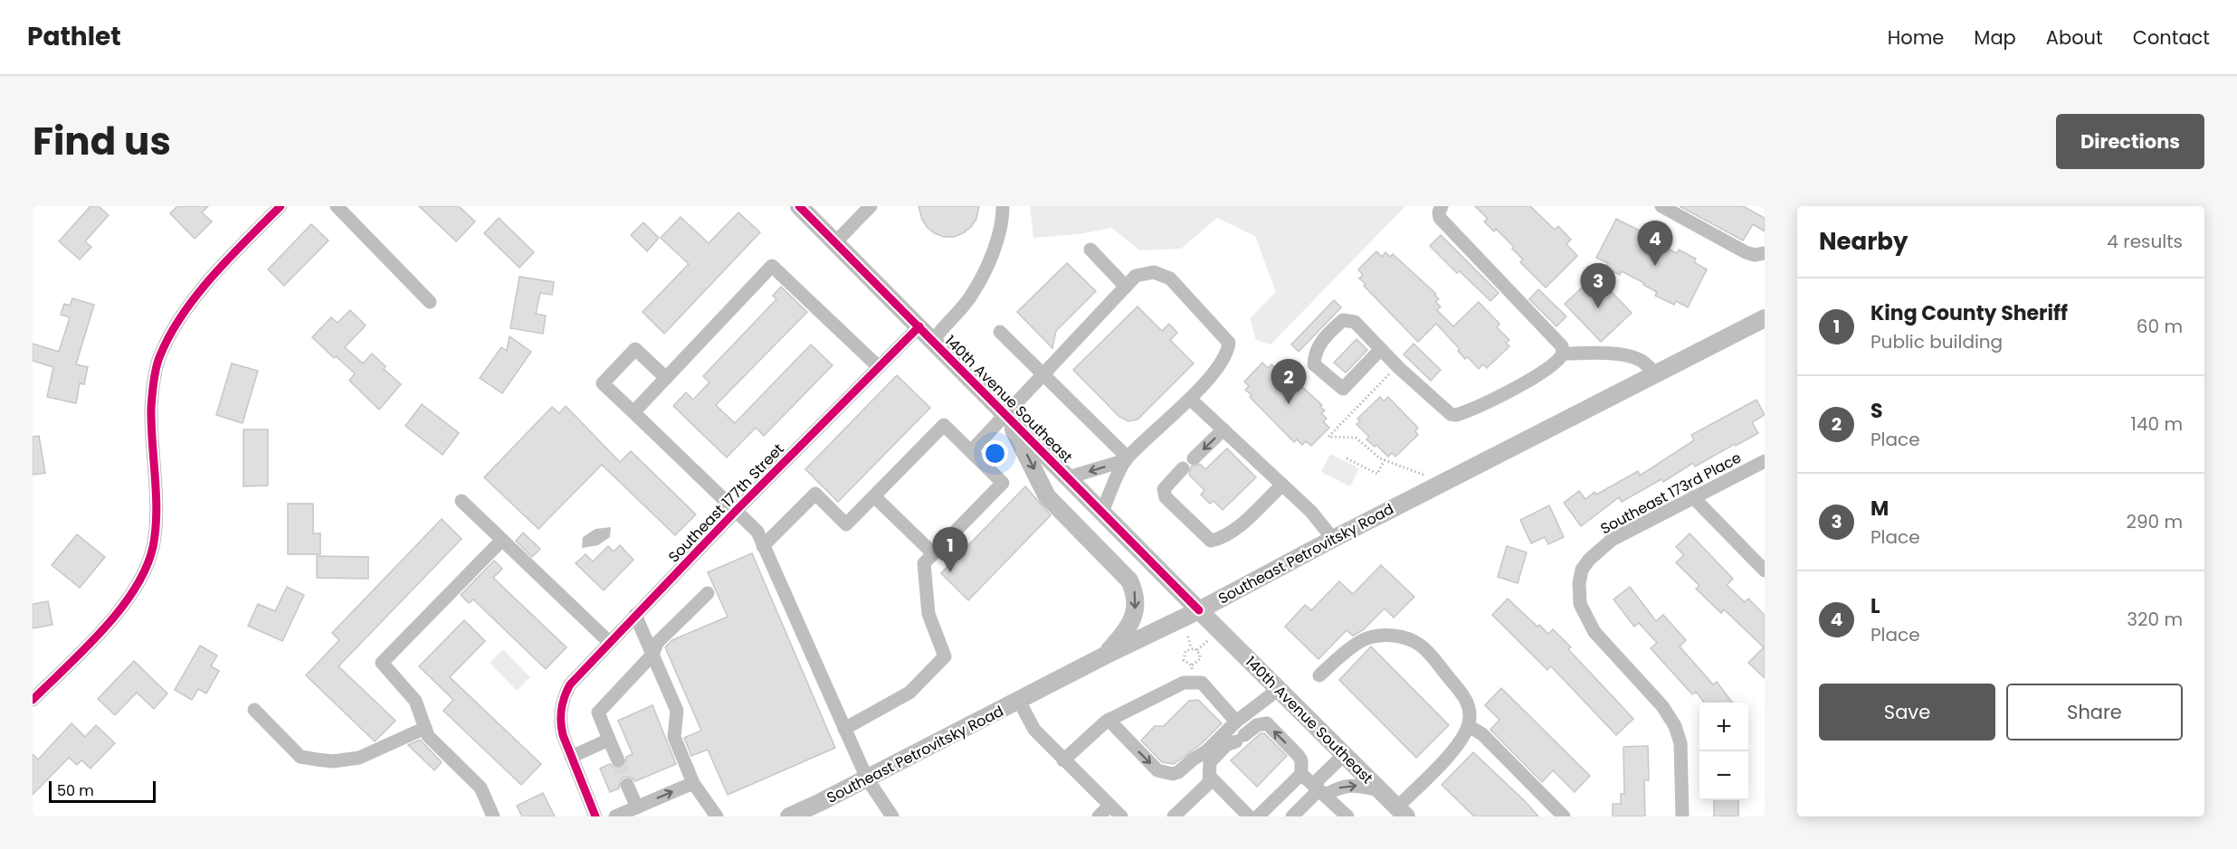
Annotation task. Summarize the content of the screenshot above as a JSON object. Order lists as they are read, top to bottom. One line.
{"streets":{"main road":["140th Avenue Southeast","Southeast Petrovitsky Road"],"street":["Southeast 173rd Place","Southeast 177th Street"]},"crossings":[["140th Avenue Southeast","Southeast 177th Street"],["140th Avenue Southeast","Southeast Petrovitsky Road"]],"scale_bar":"50 m","page":{"header":"Pathlet","nav":["Home","Map","About","Contact"],"title":"Find us","buttons":["Directions",["Save","Share"]],"heading":["Nearby","4 results"],"pins":["4","3","2","1"],"list":[{"mark":"1","name":"King County Sheriff","note":"Public building","value":"60 m"},{"mark":"2","name":"S","note":"Place","value":"140 m"},{"mark":"3","name":"M","note":"Place","value":"290 m"},{"mark":"4","name":"L","note":"Place","value":"320 m"}],"map_buttons":["+","−"],"scale":"50 m"}}
